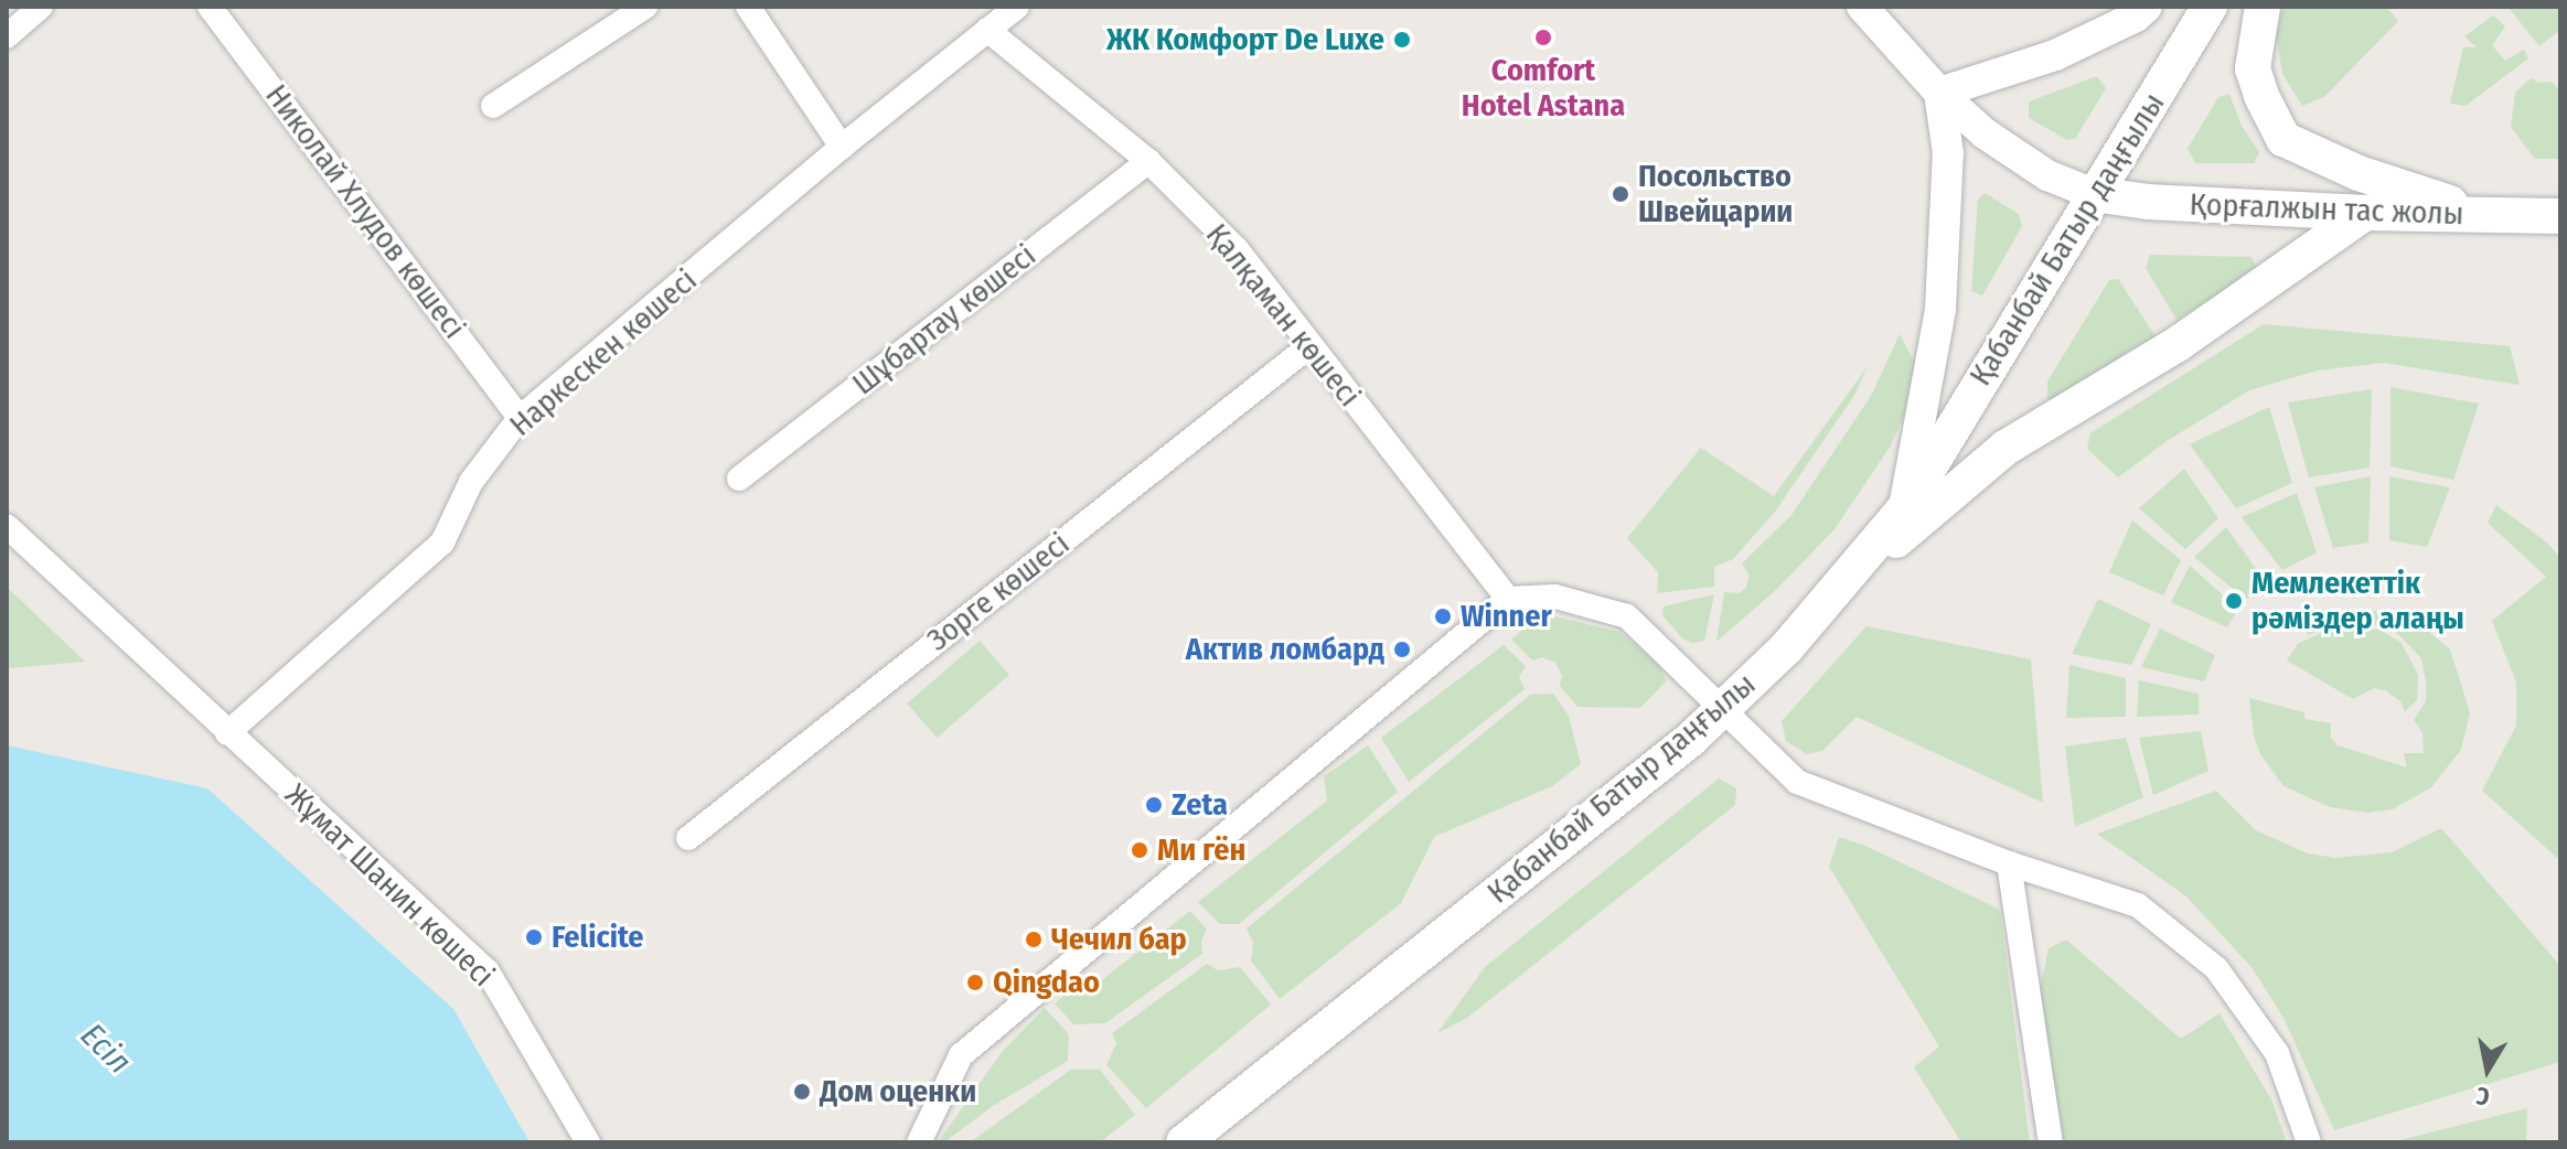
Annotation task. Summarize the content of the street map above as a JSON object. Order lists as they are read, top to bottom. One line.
{"streets":{"main road":["Қорғалжын тас жолы","Қабанбай Батыр даңғылы"],"street":["Николай Хлудов көшесі","Қалқаман көшесі","Шұбартау көшесі","Наркескен көшесі","Зорге көшесі","Жұмат Шанин көшесі"]},"crossings":[["Қорғалжын тас жолы","Қабанбай Батыр даңғылы"],["Николай Хлудов көшесі","Наркескен көшесі"],["Қалқаман көшесі","Шұбартау көшесі"],["Қалқаман көшесі","Наркескен көшесі"],["Қалқаман көшесі","Зорге көшесі"],["Наркескен көшесі","Жұмат Шанин көшесі"]],"water":["Есіл"],"places":["Comfort Hotel Astana","ЖК Комфорт De Luxe","Посольство Швейцарии","Мемлекеттік рәміздер алаңы","Winner","Актив ломбард","Zeta","Ми гён","Felicite","Чечил бар","Qingdao","Дом оценки"],"north":"bottom"}
